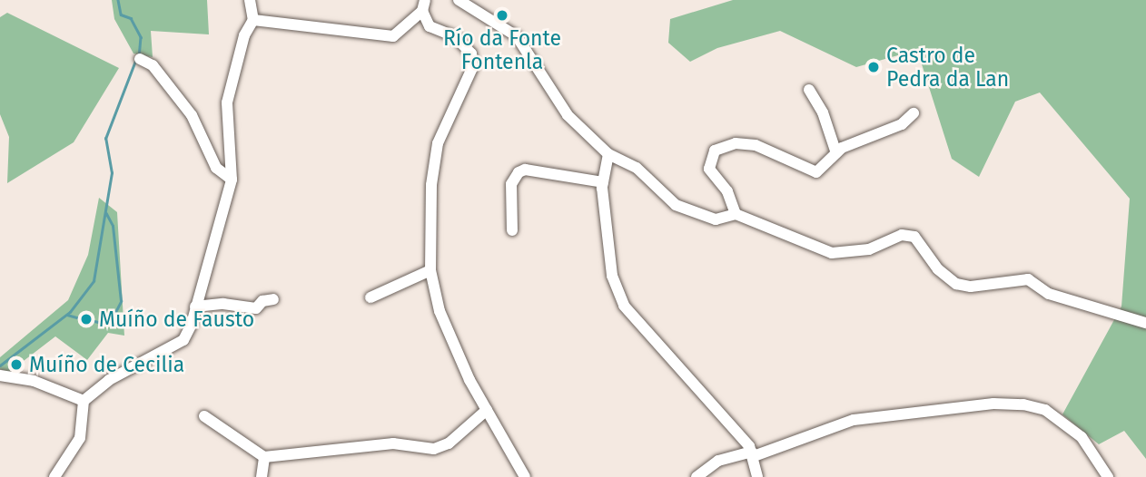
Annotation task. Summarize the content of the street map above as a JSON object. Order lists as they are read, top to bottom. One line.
{"places":["Río da Fonte Fontenla","Castro de Pedra da Lan","Muíño de Fausto","Muíño de Cecilia"]}
